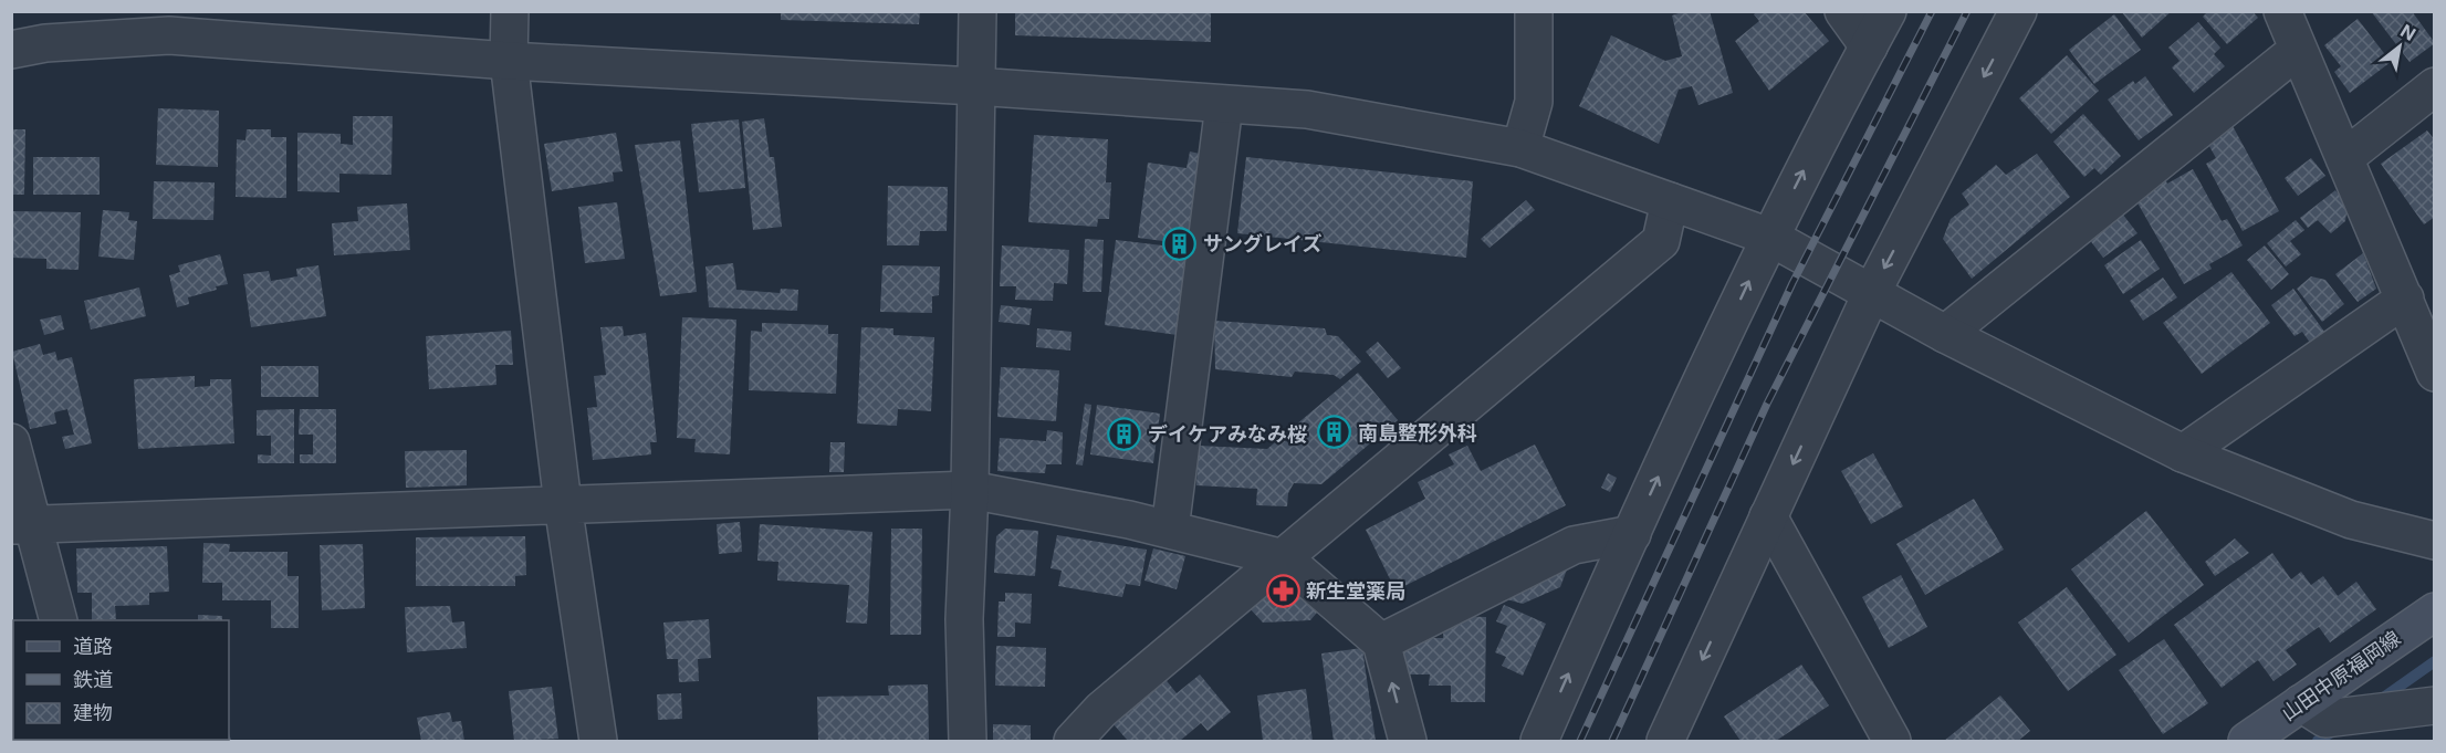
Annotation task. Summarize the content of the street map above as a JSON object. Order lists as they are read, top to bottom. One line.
{"streets":{"main road":["山田中原福岡線"]},"places":{"building":["サングレイズ","南島整形外科","デイケアみなみ桜"],"pharmacy":["新生堂薬局"]},"legend":["道路","鉄道","建物"],"north":"top right"}
